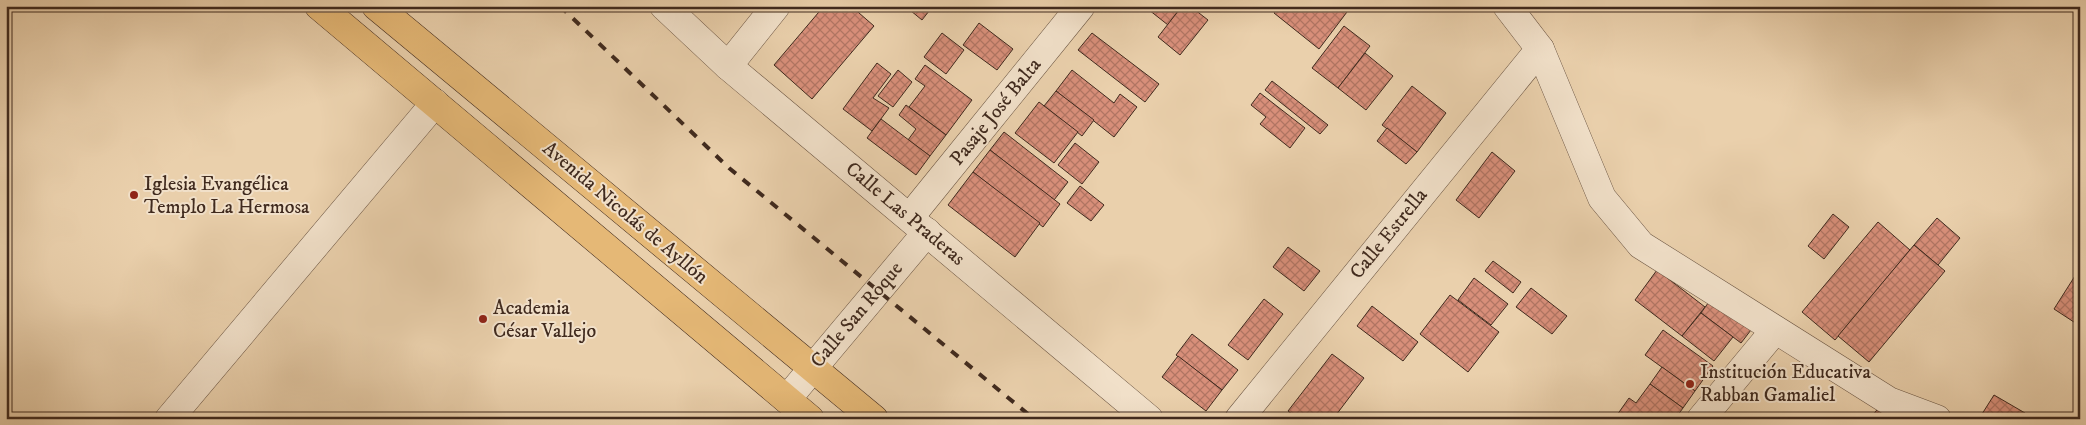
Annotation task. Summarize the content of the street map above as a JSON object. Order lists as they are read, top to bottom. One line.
{"streets":{"main road":["Avenida Nicolás de Ayllón"],"street":["Pasaje José Balta","Calle Las Praderas","Calle Estrella","Calle San Roque"]},"crossings":[["Pasaje José Balta","Calle Las Praderas"],["Pasaje José Balta","Calle San Roque"],["Avenida Nicolás de Ayllón","Calle San Roque"],["Calle Las Praderas","Calle San Roque"]],"places":["Iglesia Evangélica Templo La Hermosa","Academia César Vallejo","Institución Educativa Rabban Gamaliel"]}
